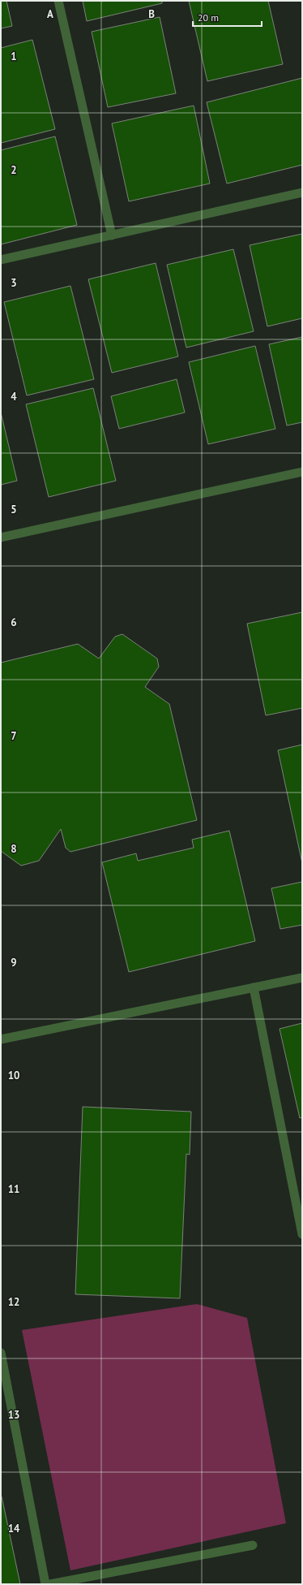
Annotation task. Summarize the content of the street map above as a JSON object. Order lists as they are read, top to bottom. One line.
{"scale_bar":"20 m","grid":{"columns":["A","B"],"rows":["1","2","3","4","5","6","7","8","9","10","11","12","13","14"]}}
